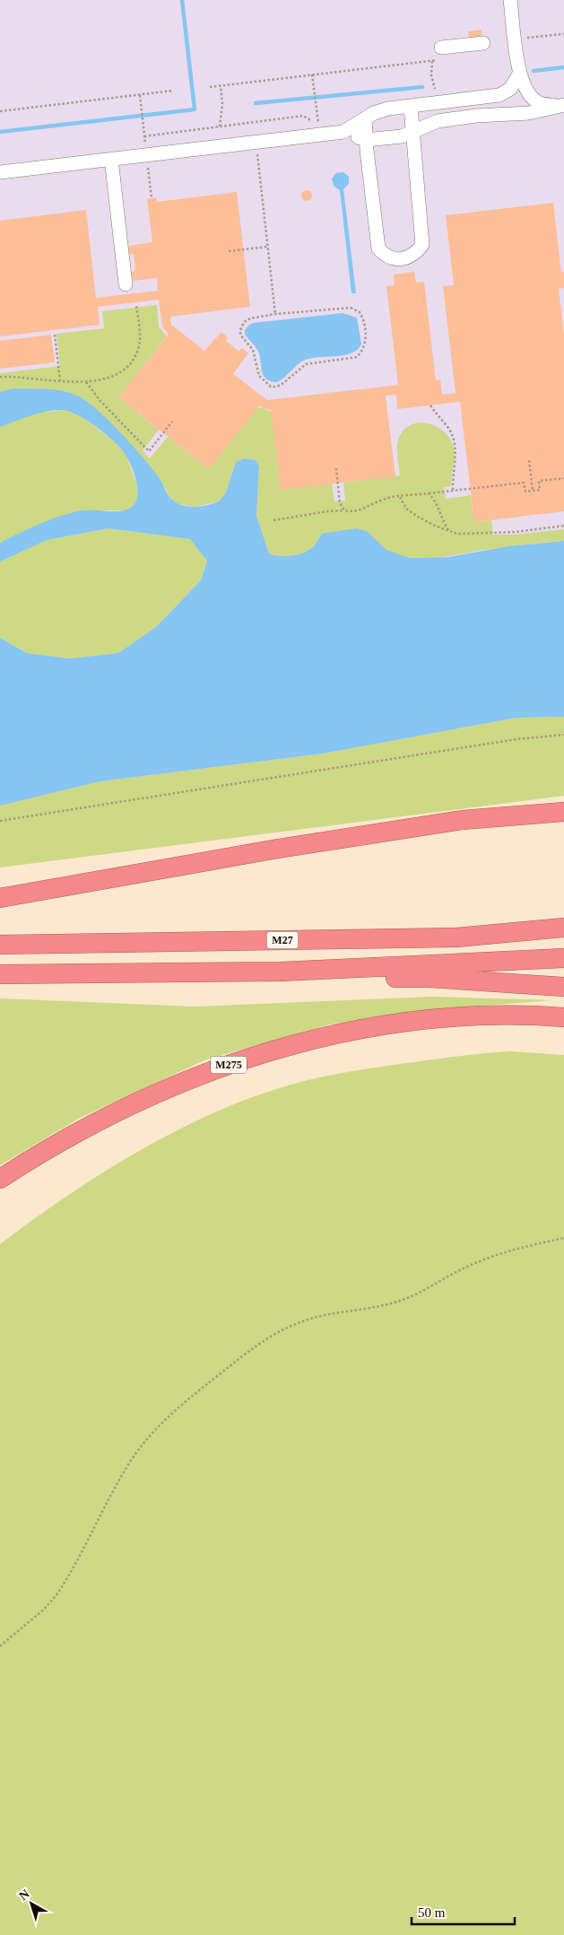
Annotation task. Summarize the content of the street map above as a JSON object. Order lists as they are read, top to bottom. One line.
{"streets":{"highway":["M27","M275"]},"scale_bar":"50 m","north":"top left"}
